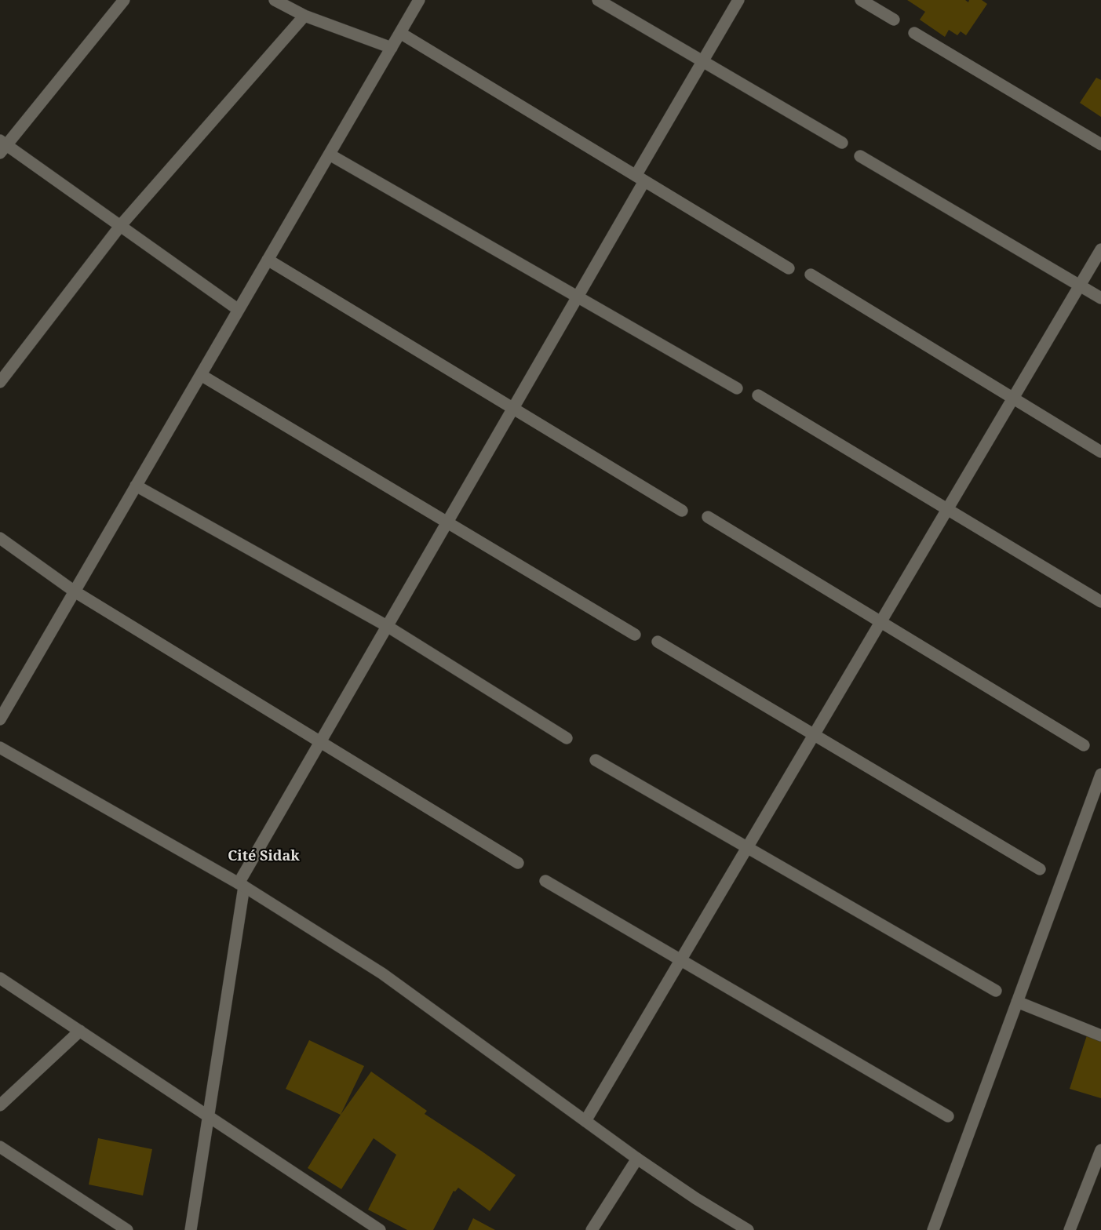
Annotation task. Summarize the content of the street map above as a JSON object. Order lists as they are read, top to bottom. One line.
{"districts":["Cité Sidak"]}
